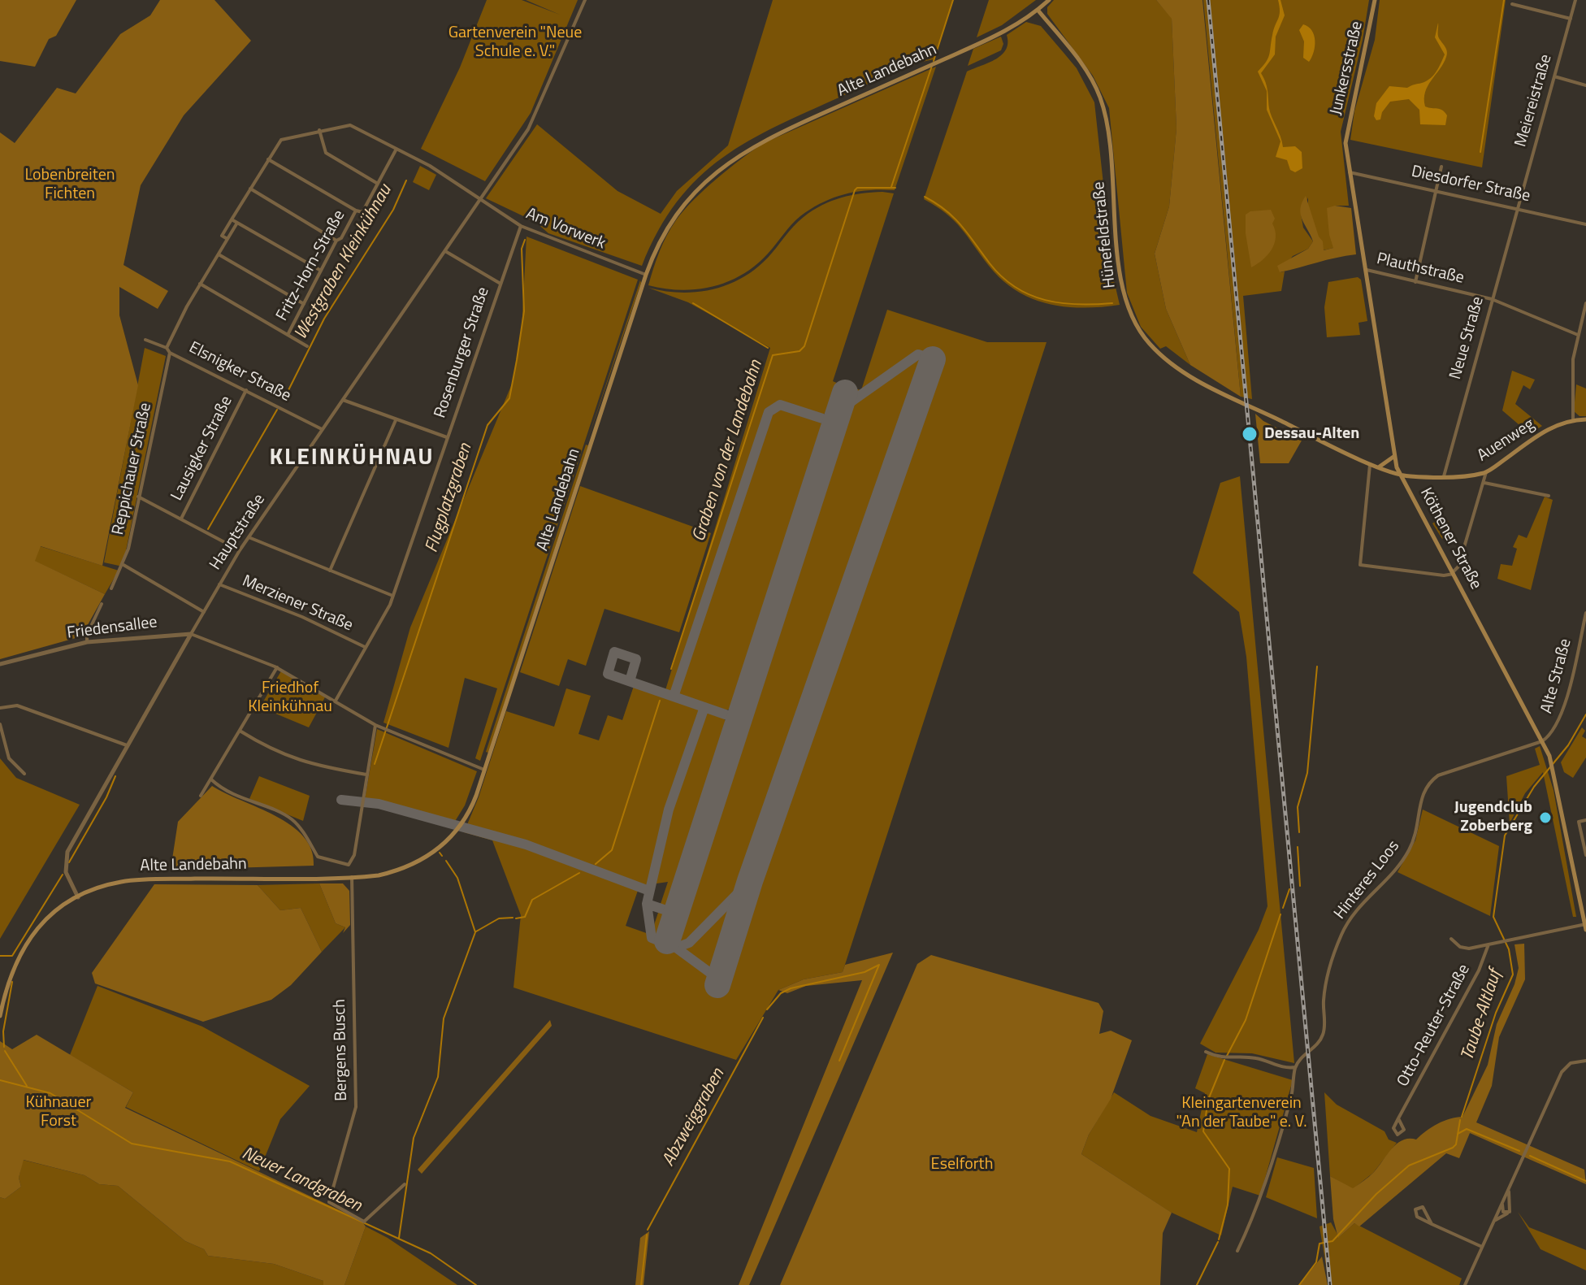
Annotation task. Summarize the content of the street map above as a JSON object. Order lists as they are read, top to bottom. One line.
{"streets":{"main road":["Junkersstraße","Alte Landebahn","Hünefeldstraße","Auenweg","Köthener Straße"],"street":["Meiereistraße","Diesdorfer Straße","Am Vorwerk","Fritz-Horn-Straße","Plauthstraße","Neue Straße","Rosenburger Straße","Elsnigker Straße","Lausigker Straße","Reppichauer Straße","Hauptstraße","Merziener Straße","Friedensallee","Alte Straße","Hinteres Loos","Otto-Reuter-Straße","Bergens Busch"]},"crossings":[["Junkersstraße","Köthener Straße"],["Alte Landebahn","Am Vorwerk"],["Alte Landebahn","Hünefeldstraße"],["Alte Landebahn","Hauptstraße"],["Alte Landebahn","Bergens Busch"],["Meiereistraße","Diesdorfer Straße"],["Meiereistraße","Neue Straße"],["Diesdorfer Straße","Neue Straße"],["Diesdorfer Straße","Köthener Straße"],["Am Vorwerk","Fritz-Horn-Straße"],["Am Vorwerk","Rosenburger Straße"],["Am Vorwerk","Hauptstraße"],["Hünefeldstraße","Auenweg"],["Hünefeldstraße","Köthener Straße"],["Plauthstraße","Neue Straße"],["Plauthstraße","Köthener Straße"],["Neue Straße","Auenweg"],["Rosenburger Straße","Merziener Straße"],["Elsnigker Straße","Lausigker Straße"],["Elsnigker Straße","Reppichauer Straße"],["Elsnigker Straße","Hauptstraße"],["Auenweg","Köthener Straße"],["Hauptstraße","Merziener Straße"],["Hauptstraße","Friedensallee"],["Köthener Straße","Alte Straße"],["Köthener Straße","Hinteres Loos"],["Alte Straße","Hinteres Loos"]],"districts":["KLEINKÜHNAU"],"water":["Westgraben Kleinkühnau","Graben von der Landebahn","Flugplatzgraben","Taube-Altlauf","Abzweiggraben","Neuer Landgraben"],"parks":["Gartenverein \"Neue Schule e. V.\"","Lobenbreiten Fichten","Friedhof Kleinkühnau","Kühnauer Forst","Kleingartenverein \"An der Taube\" e. V.","Eselforth"],"places":["Dessau-Alten","Jugendclub Zoberberg"]}
